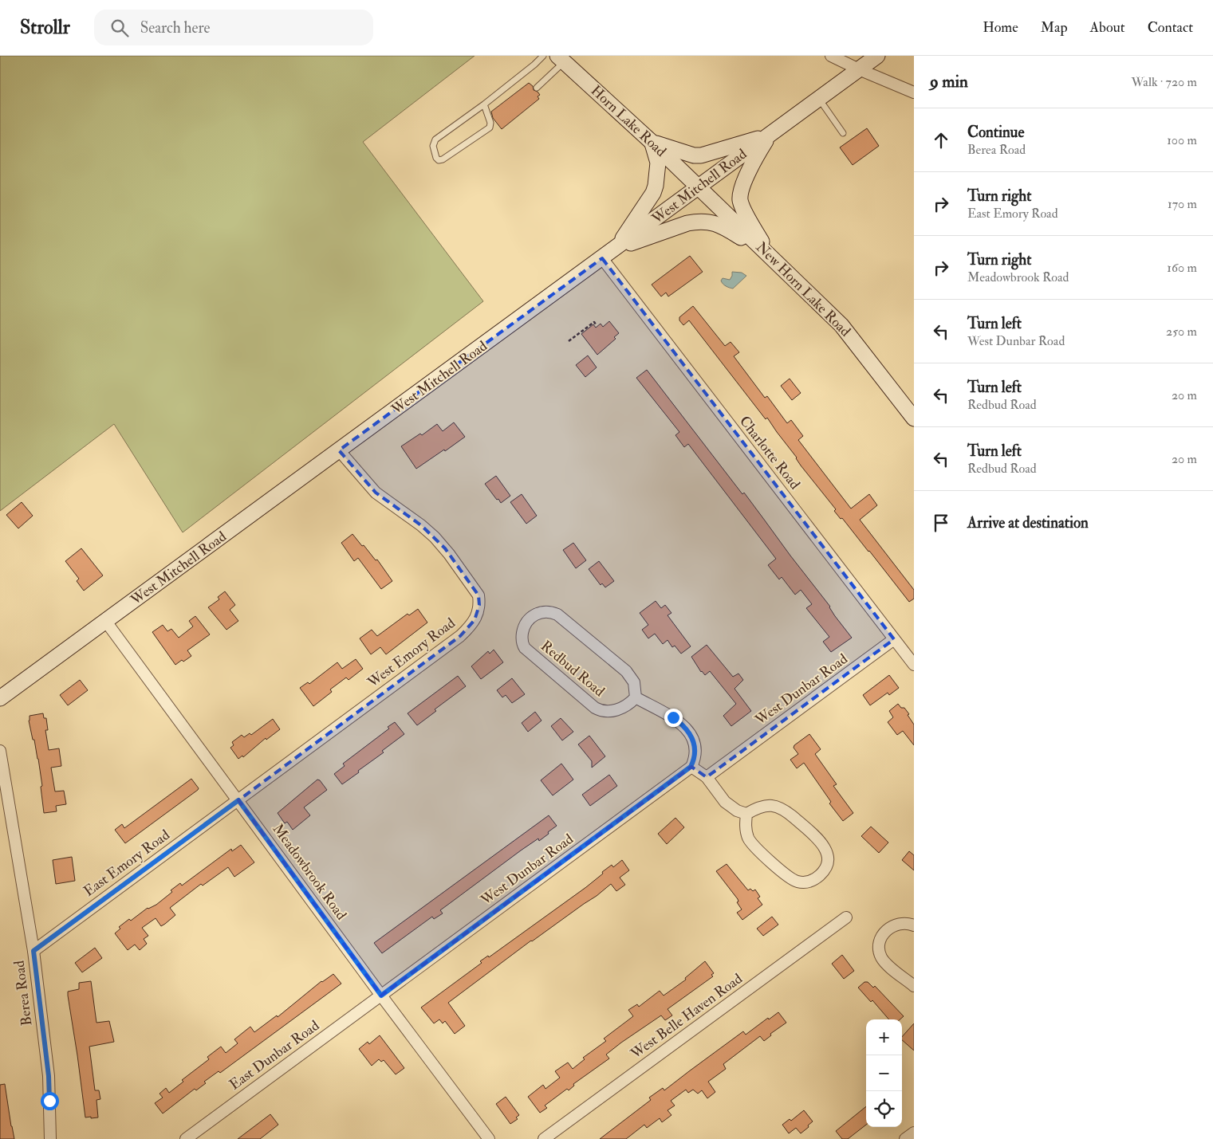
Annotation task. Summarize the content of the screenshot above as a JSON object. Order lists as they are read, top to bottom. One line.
{"streets":{"main road":["Horn Lake Road","West Mitchell Road","New Horn Lake Road"],"street":["Charlotte Road","West Emory Road","Redbud Road","West Dunbar Road","East Emory Road","Meadowbrook Road","Berea Road","West Belle Haven Road","East Dunbar Road"]},"crossings":[["Horn Lake Road","West Mitchell Road"],["Horn Lake Road","New Horn Lake Road"],["West Mitchell Road","New Horn Lake Road"],["West Mitchell Road","Charlotte Road"],["West Mitchell Road","West Emory Road"],["West Mitchell Road","Meadowbrook Road"],["Charlotte Road","West Dunbar Road"],["West Emory Road","East Emory Road"],["West Emory Road","Meadowbrook Road"],["West Dunbar Road","Meadowbrook Road"],["West Dunbar Road","East Dunbar Road"],["East Emory Road","Meadowbrook Road"],["East Emory Road","Berea Road"],["Meadowbrook Road","East Dunbar Road"]],"page":{"header":"Strollr","search":"Search here","nav":["Home","Map","About","Contact"],"heading":["9 min","Walk · 720 m"],"list":[["Continue","Berea Road","100 m"],["Turn right","East Emory Road","170 m"],["Turn right","Meadowbrook Road","160 m"],["Turn left","West Dunbar Road","250 m"],["Turn left","Redbud Road","20 m"],["Turn left","Redbud Road","20 m"],"Arrive at destination"],"map_buttons":["+","−"]}}
